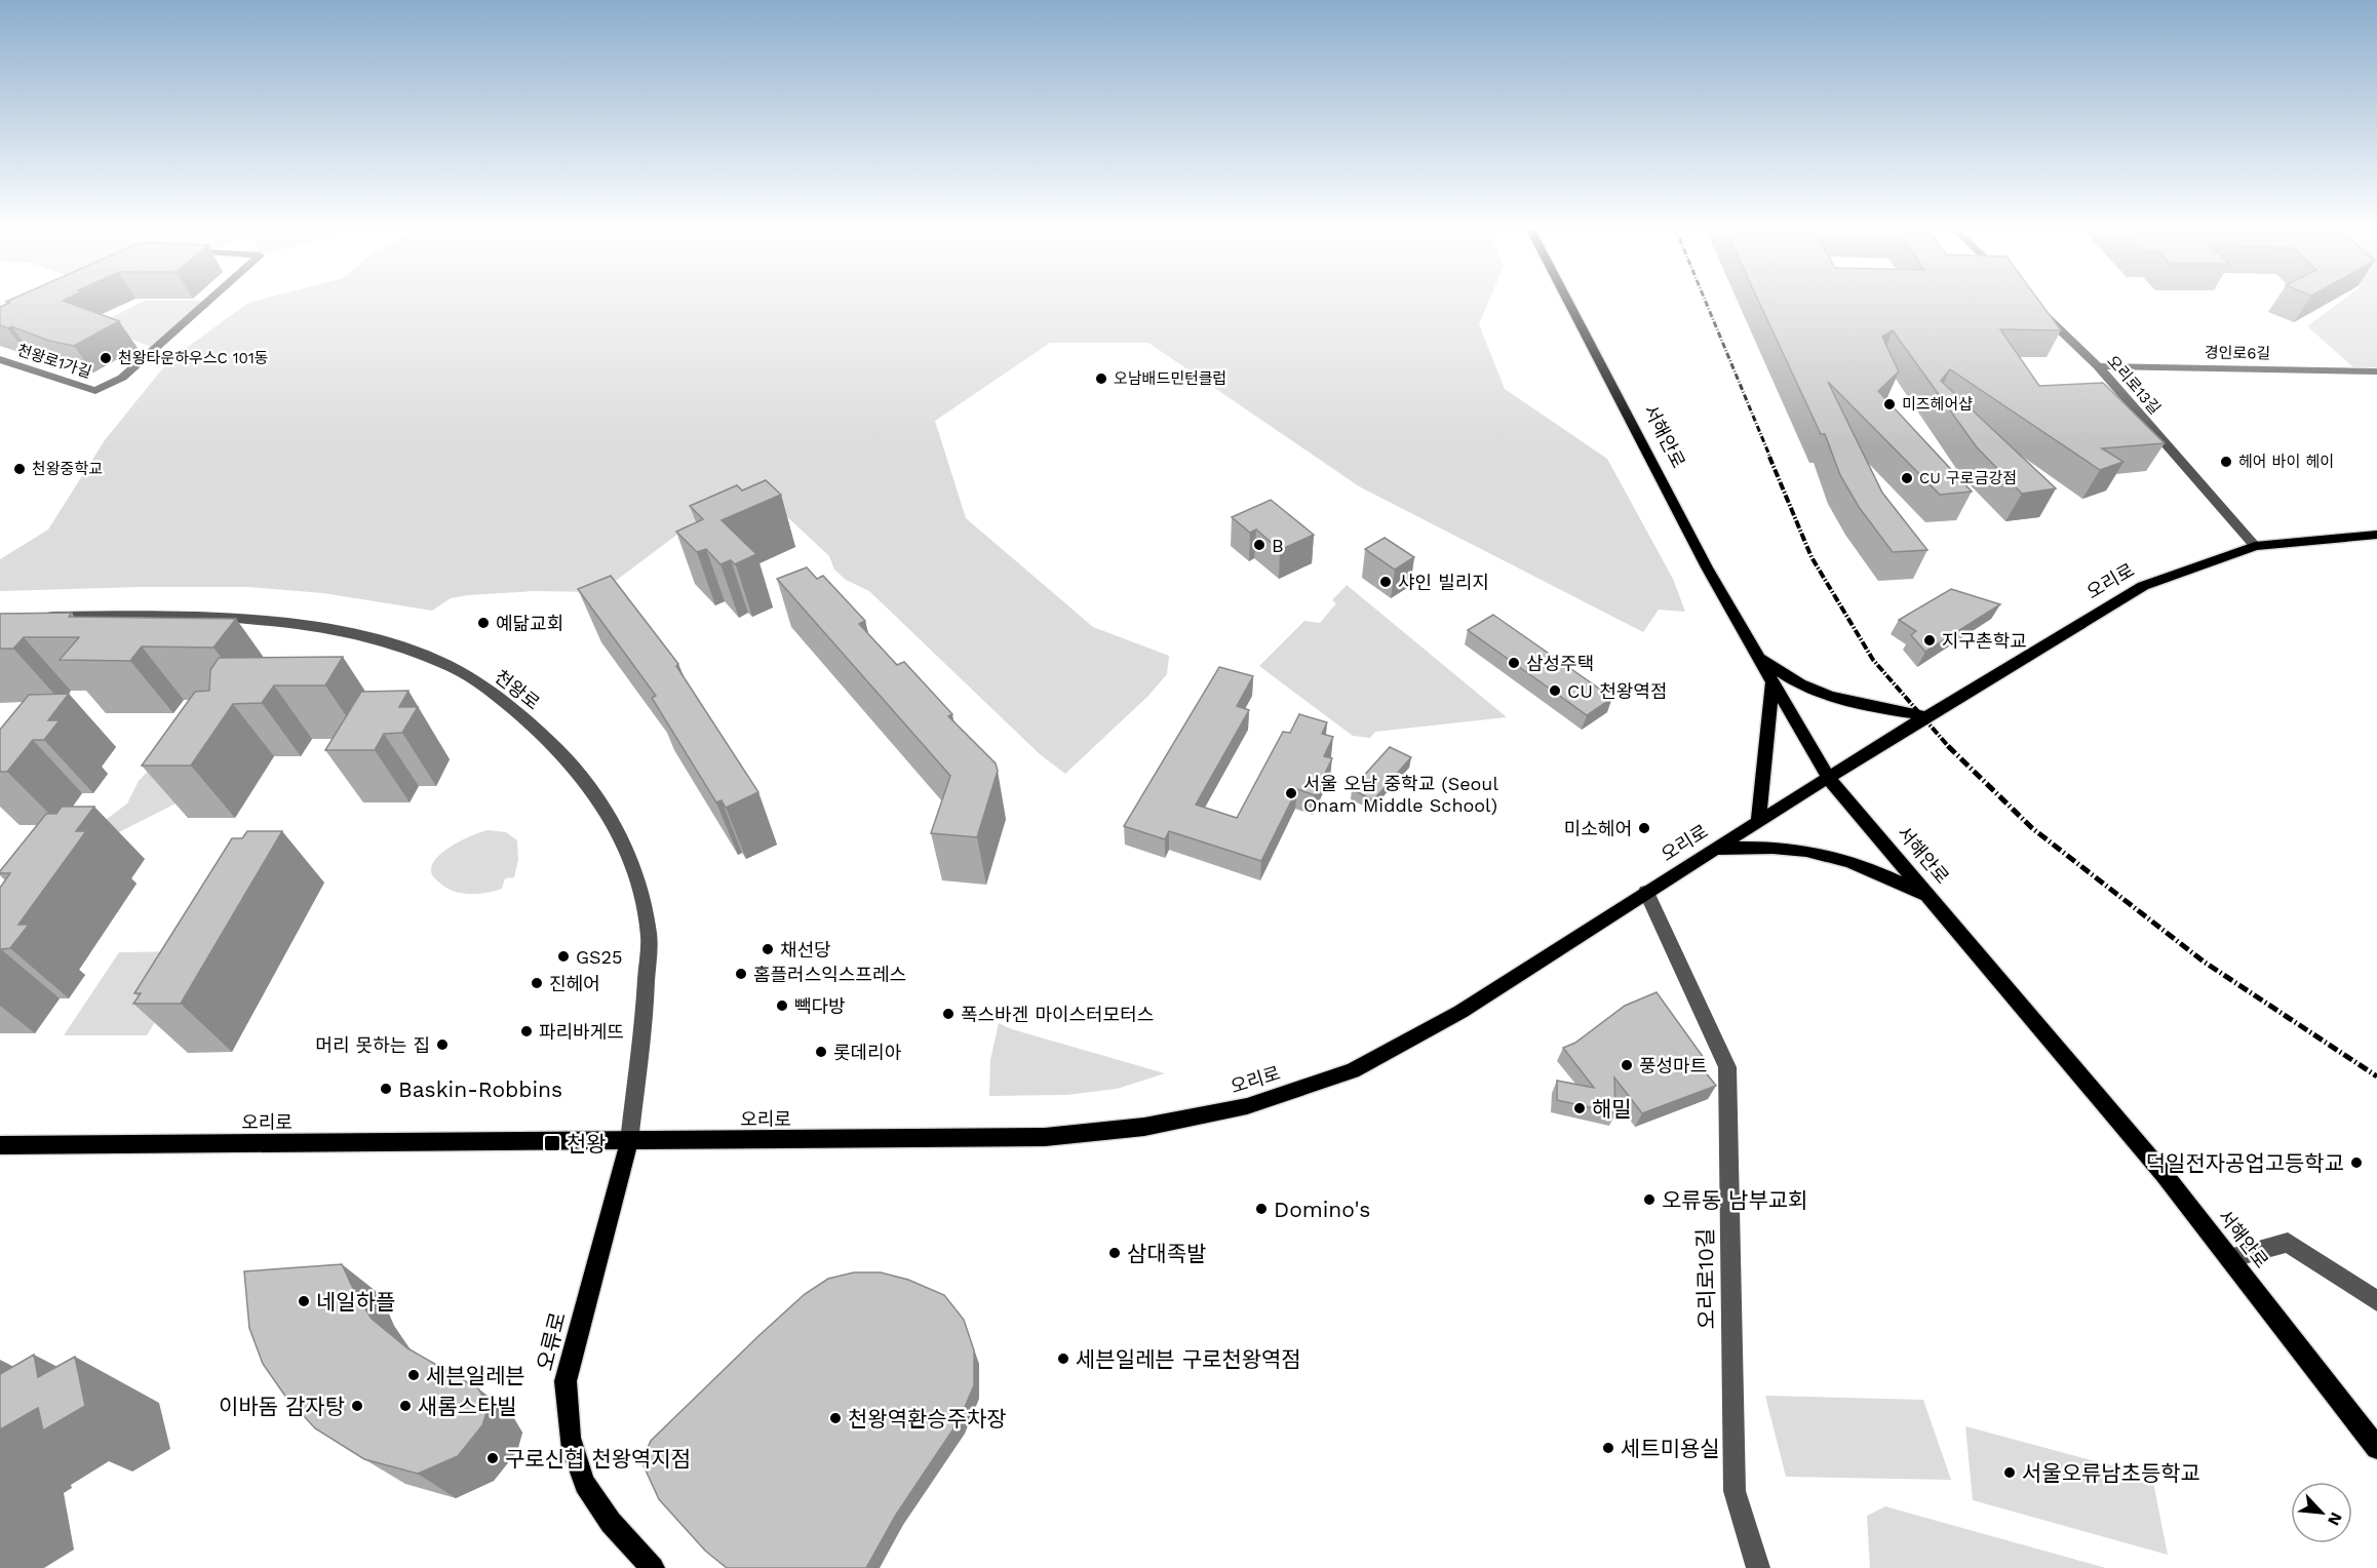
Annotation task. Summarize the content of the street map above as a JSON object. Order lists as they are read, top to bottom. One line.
{"streets":{"main road":["서해안로","오리로","오류로"],"street":["경인로6길","천왕로1가길","오리로13길","천왕로","오리로10길"]},"crossings":[["경인로6길","오리로13길"],["오리로13길","오리로"],["서해안로","오리로"],["오리로","천왕로"],["오리로","오리로10길"],["오리로","오류로"],["천왕로","오류로"]],"places":{"other":["천왕타운하우스C 101동","오남배드민턴클럽","미즈헤어샵","헤어 바이 헤이","천왕중학교","CU 구로금강점","B","샤인 빌리지","예닮교회","지구촌학교","삼성주택","CU 천왕역점","서울 오남 중학교 (Seoul Onam Middle School)","미소헤어","채선당","GS25","홈플러스익스프레스","진헤어","빽다방","폭스바겐 마이스터모터스","파리바게뜨","머리 못하는 집","롯데리아","풍성마트","Baskin-Robbins","해밀","덕일전자공업고등학교","오류동 남부교회","Domino's","삼대족발","네일하플","세븐일레븐 구로천왕역점","세븐일레븐","이바돔 감자탕","새롬스타빌","천왕역환승주차장","세트미용실","구로신협 천왕역지점","서울오류남초등학교"],"transit":["천왕"]},"north":"bottom right"}
